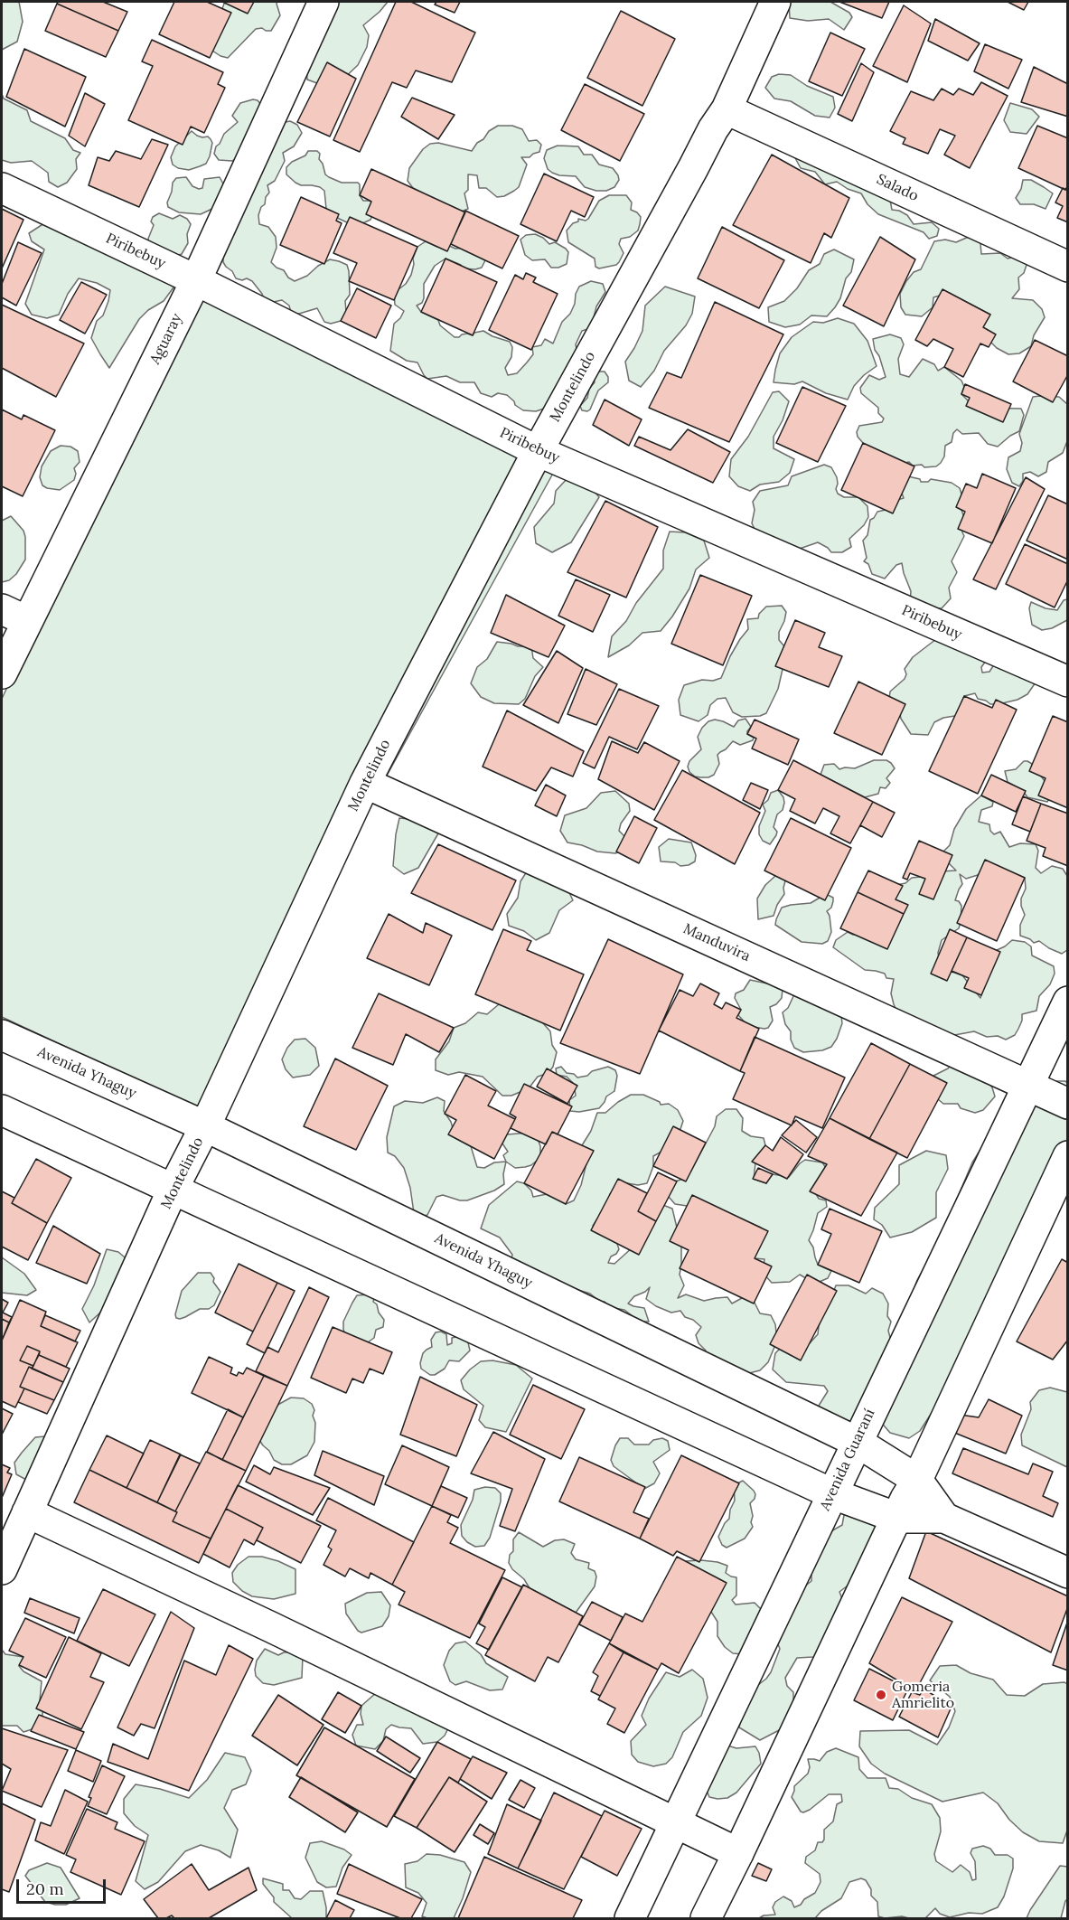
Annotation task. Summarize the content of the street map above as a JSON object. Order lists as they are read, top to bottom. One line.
{"streets":{"street":["Salado","Piribebuy","Aguaray","Montelindo","Manduvira","Avenida Yhaguy","Avenida Guaraní"]},"crossings":[["Salado","Montelindo"],["Piribebuy","Aguaray"],["Piribebuy","Montelindo"],["Montelindo","Manduvira"],["Montelindo","Avenida Yhaguy"],["Manduvira","Avenida Guaraní"],["Avenida Yhaguy","Avenida Guaraní"]],"places":["Gomeria Amrielito"],"scale_bar":"20 m"}
